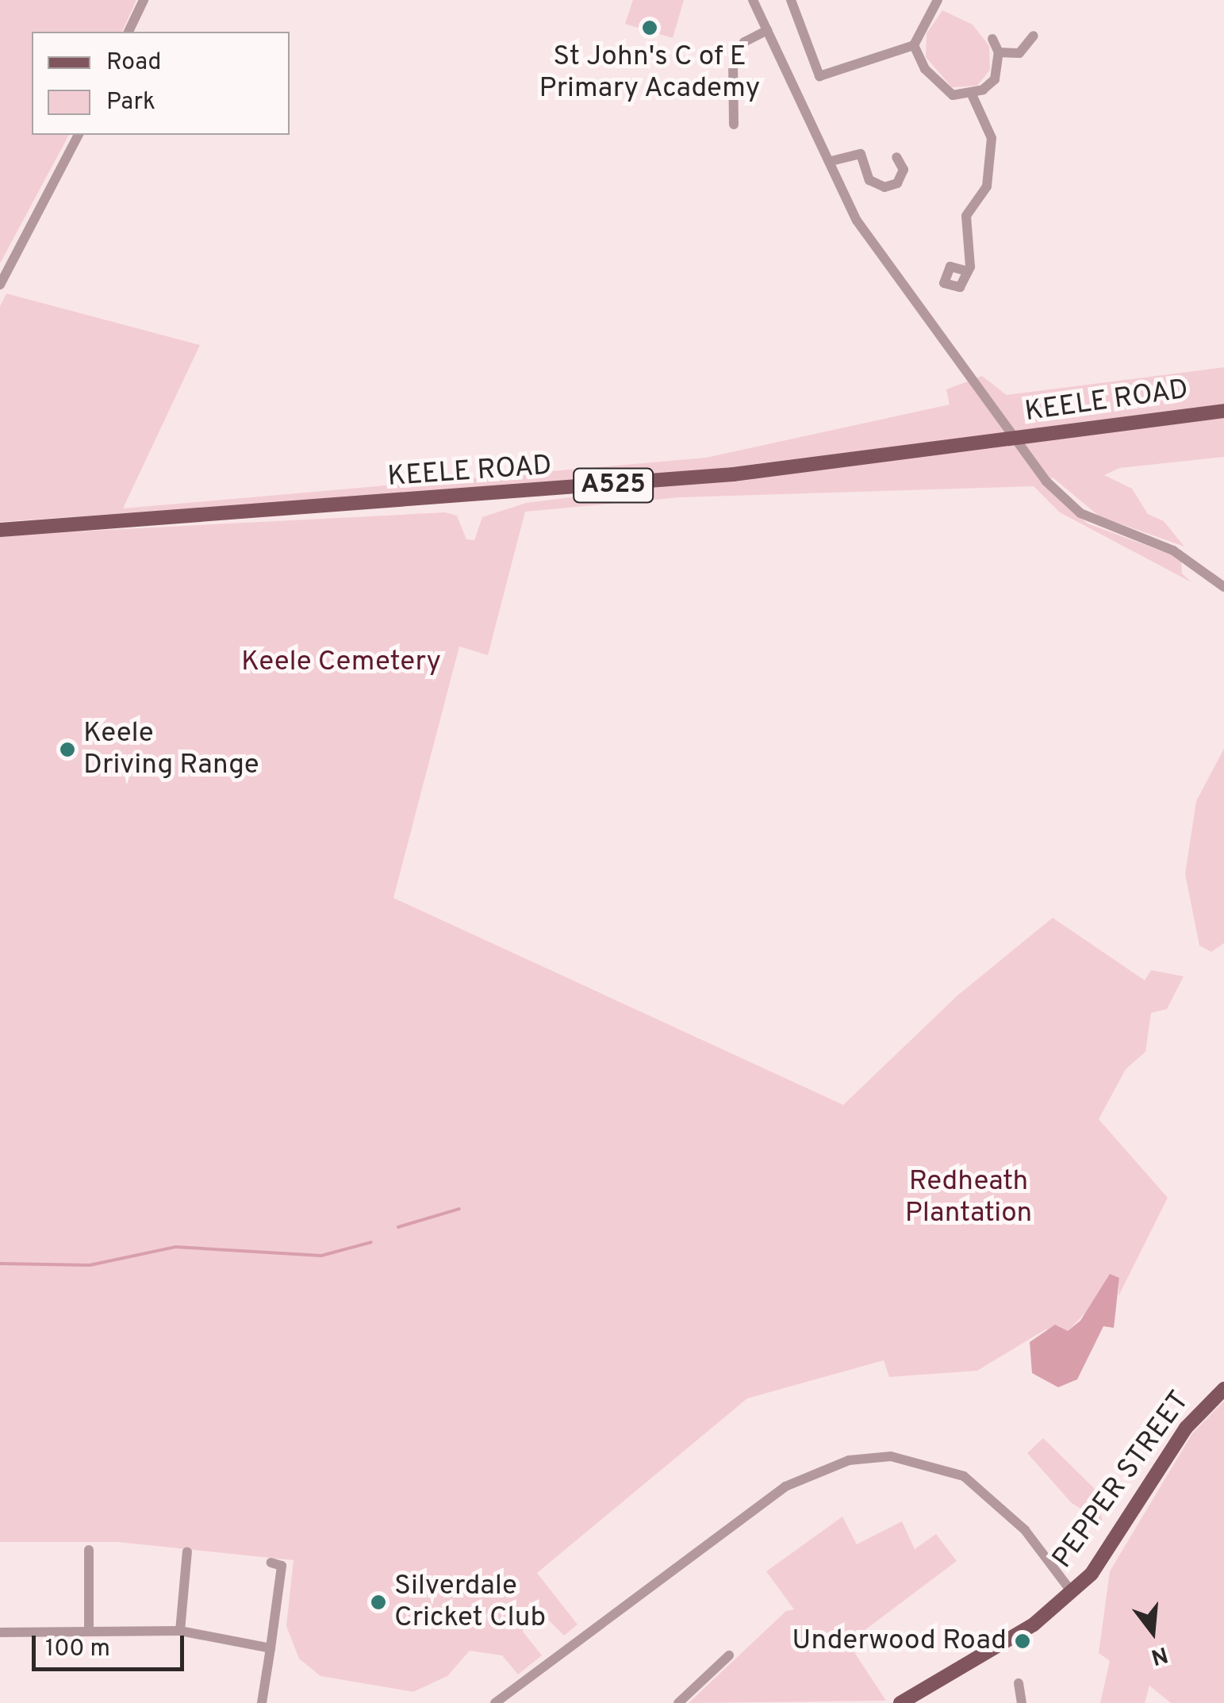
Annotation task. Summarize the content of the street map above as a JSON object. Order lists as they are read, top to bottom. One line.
{"streets":{"main road":["KEELE ROAD","A525","PEPPER STREET"]},"parks":["Keele Cemetery","Redheath Plantation"],"places":["St John's C of E Primary Academy","Keele Driving Range","Silverdale Cricket Club","Underwood Road"],"legend":["Road","Park"],"scale_bar":"100 m","north":"bottom"}
